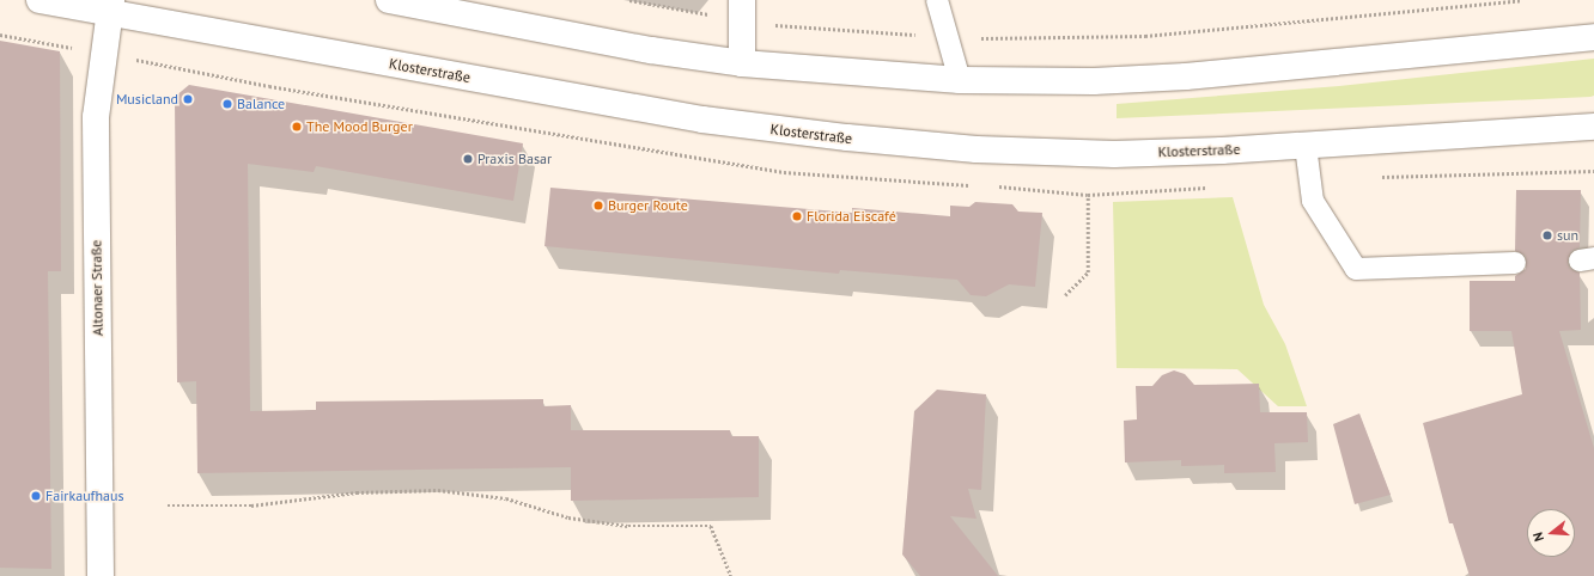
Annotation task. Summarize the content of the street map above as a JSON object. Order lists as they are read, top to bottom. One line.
{"streets":{"main road":["Klosterstraße","Altonaer Straße"]},"crossings":[["Klosterstraße","Altonaer Straße"]],"places":["Musicland","Balance","The Mood Burger","Praxis Basar","Burger Route","Florida Eiscafé","sun","Fairkaufhaus"],"north":"left"}
